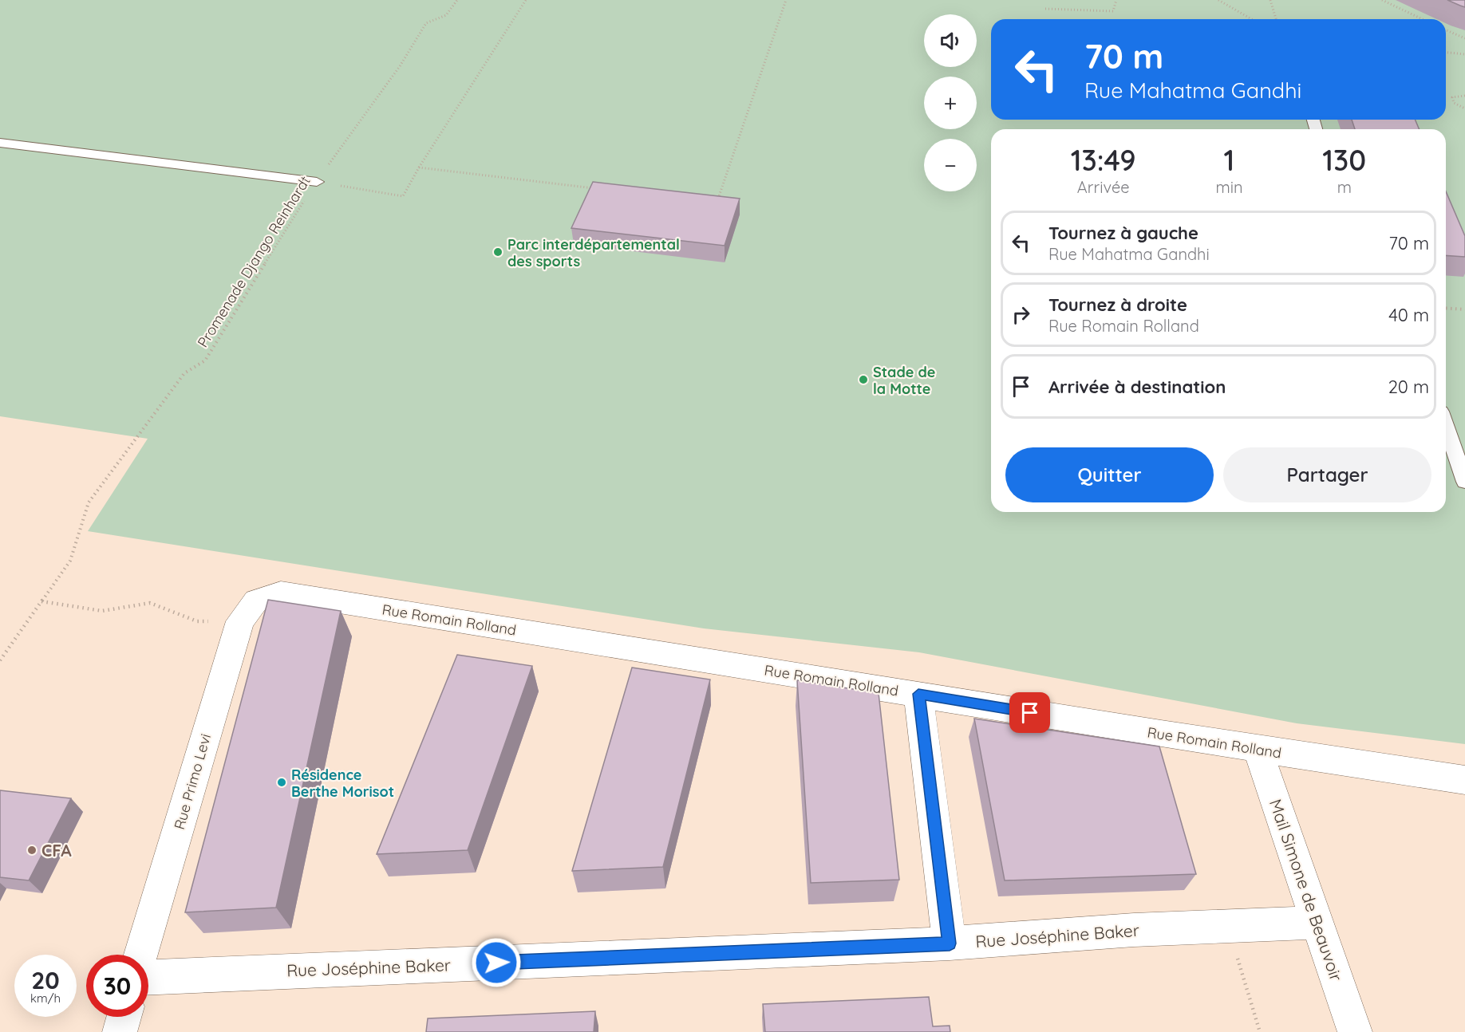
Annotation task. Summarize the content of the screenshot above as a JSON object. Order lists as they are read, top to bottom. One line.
{"streets":{"street":["Rue Romain Rolland","Rue Primo Levi","Mail Simone de Beauvoir","Rue Joséphine Baker"],"path":["Promenade Django Reinhardt"]},"crossings":[["Rue Romain Rolland","Rue Primo Levi"],["Rue Romain Rolland","Mail Simone de Beauvoir"],["Mail Simone de Beauvoir","Rue Joséphine Baker"]],"places":["Parc interdépartemental des sports","Stade de la Motte","Résidence Berthe Morisot","CFA"],"page":{"map_buttons":["+","−"],"turn":["70 m","Rue Mahatma Gandhi"],"eta":["13:49","Arrivée","1","min","130","m"],"list":[{"name":"Tournez à gauche","note":"Rue Mahatma Gandhi","value":"70 m"},{"name":"Tournez à droite","note":"Rue Romain Rolland","value":"40 m"},{"name":"Arrivée à destination","value":"20 m"}],"buttons":["Quitter","Partager"],"speed":"20 km/h","limit":"30"}}
